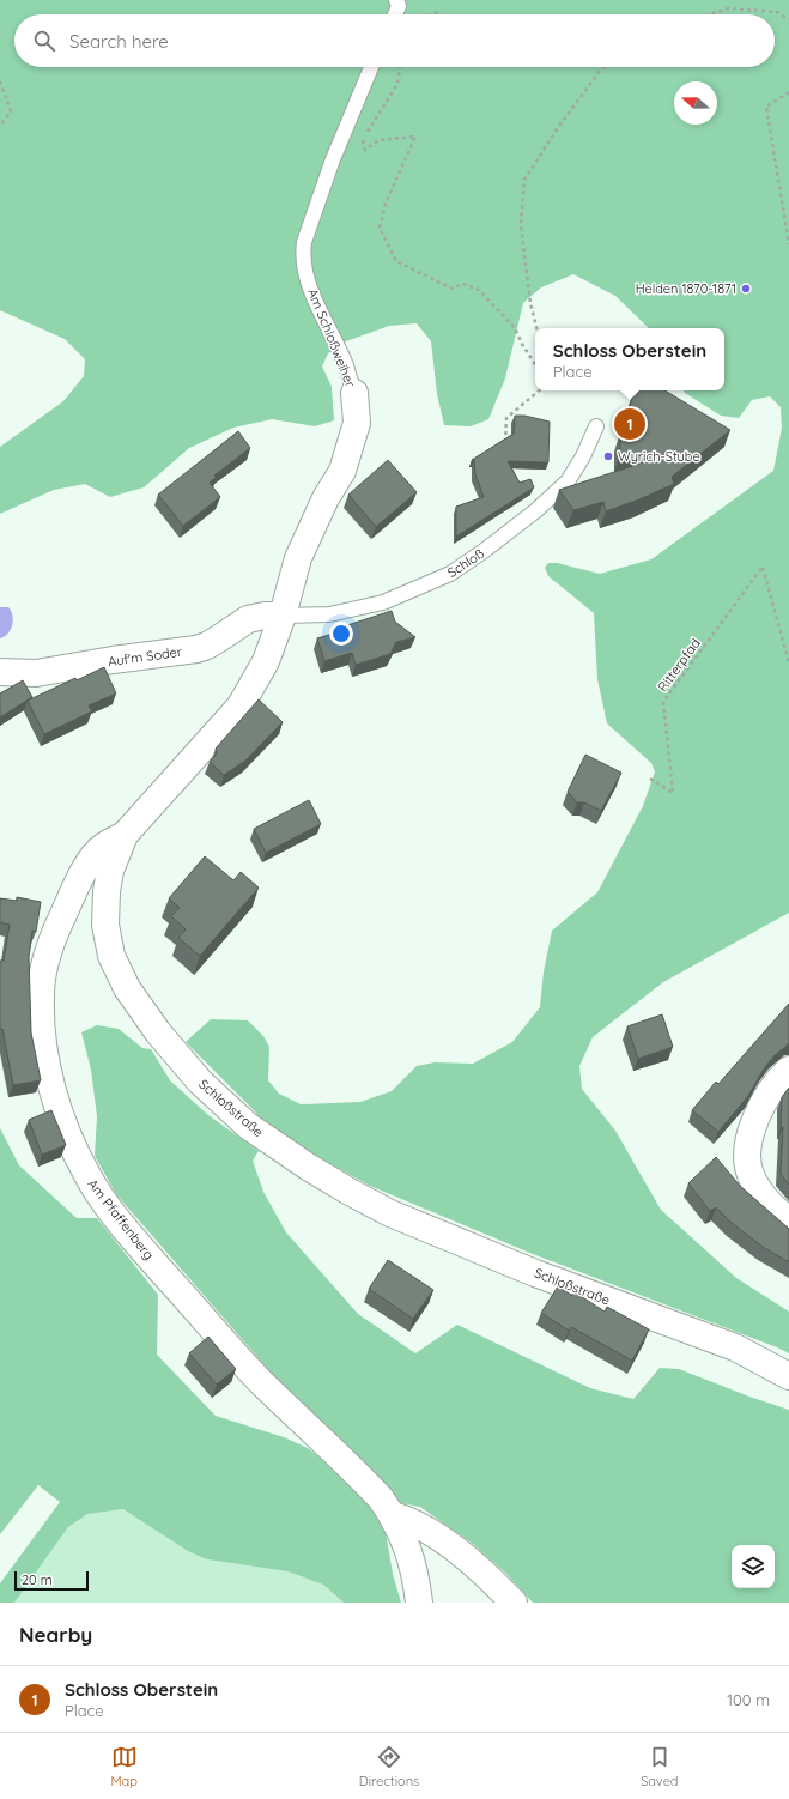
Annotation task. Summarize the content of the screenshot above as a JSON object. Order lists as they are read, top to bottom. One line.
{"streets":{"street":["Am Schloßweiher","Auf'm Soder","Schloßstraße","Am Pfaffenberg"],"lane":["Schloß"],"path":["Ritterpfad"]},"crossings":[["Am Schloßweiher","Schloß"],["Am Schloßweiher","Auf'm Soder"],["Am Schloßweiher","Schloßstraße"],["Schloß","Auf'm Soder"],["Schloß","Schloßstraße"],["Auf'm Soder","Schloßstraße"],["Schloßstraße","Am Pfaffenberg"]],"places":["Helden 1870-1871","Wyrich-Stube"],"scale_bar":"20 m","north":"left","page":{"search":"Search here","popup":["Schloss Oberstein","Place"],"pins":"1","scale":"20 m","heading":"Nearby","list":[{"mark":"1","name":"Schloss Oberstein","note":"Place","value":"100 m"}],"nav":["Map","Directions","Saved"]}}
